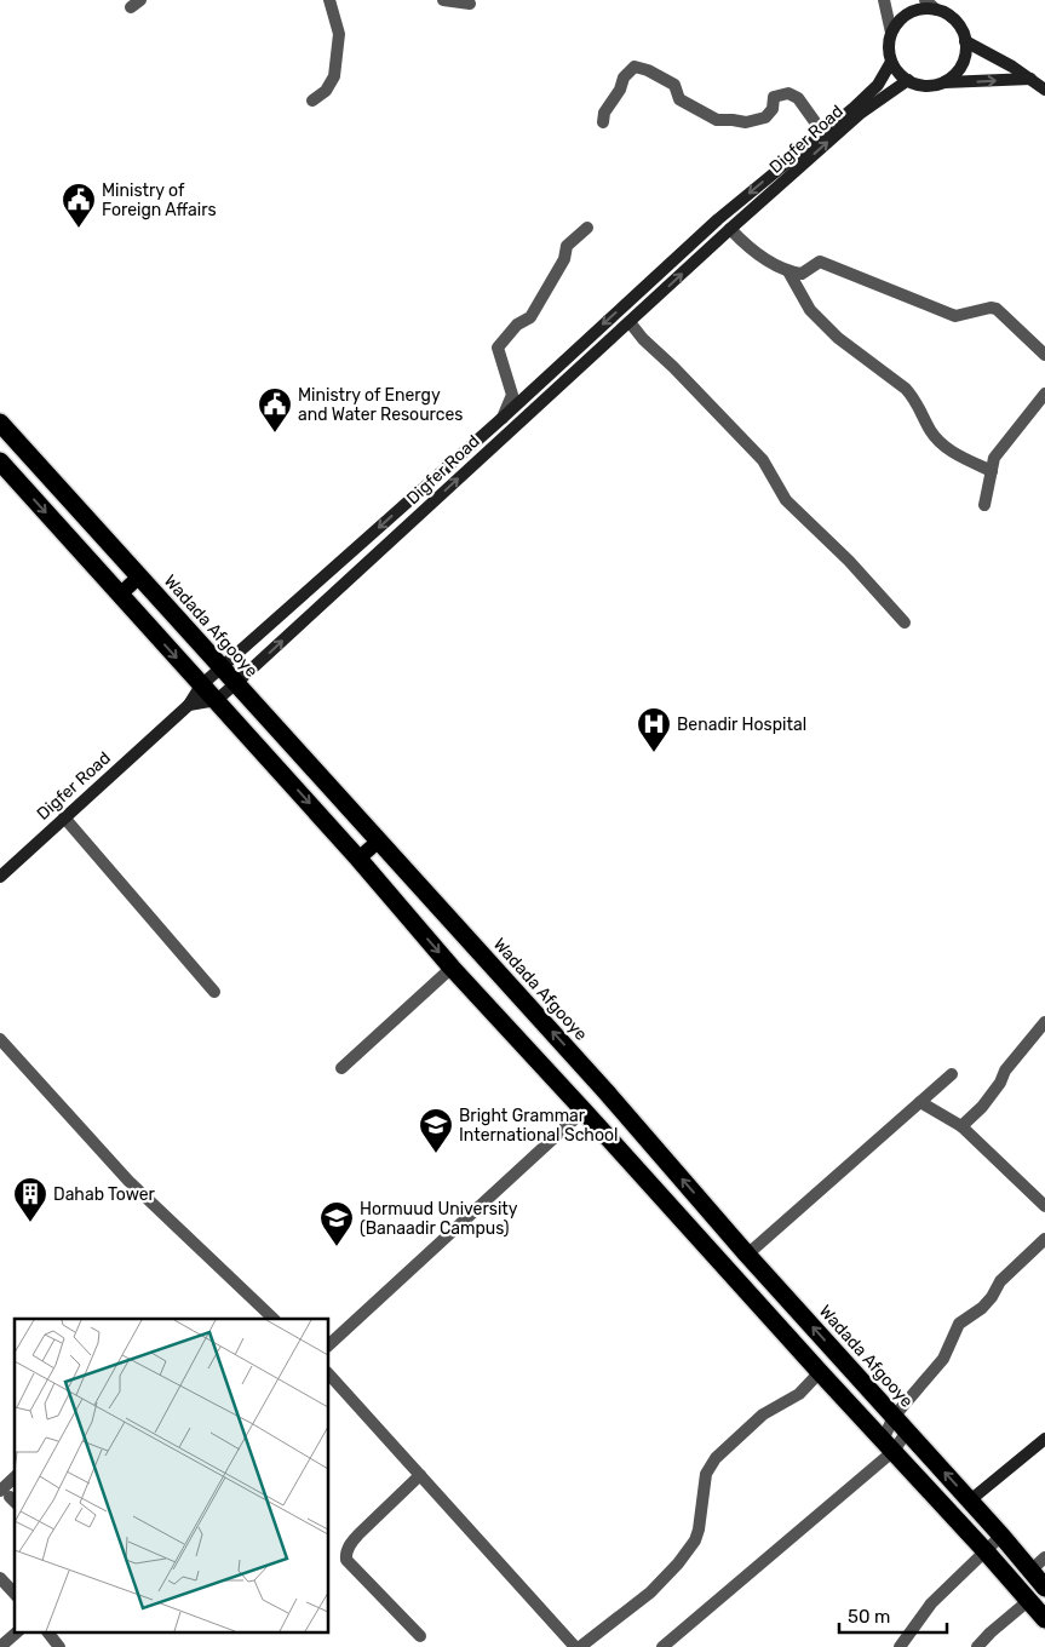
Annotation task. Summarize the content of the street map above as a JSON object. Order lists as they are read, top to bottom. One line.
{"streets":{"highway":["Wadada Afgooye"],"street":["Digfer Road"]},"crossings":[["Digfer Road","Wadada Afgooye"]],"places":{"public building":["Ministry of Foreign Affairs","Ministry of Energy and Water Resources"],"hospital":["Benadir Hospital"],"school or university":["Bright Grammar International School","Hormuud University (Banaadir Campus)"],"building":["Dahab Tower"]},"scale_bar":"50 m"}
